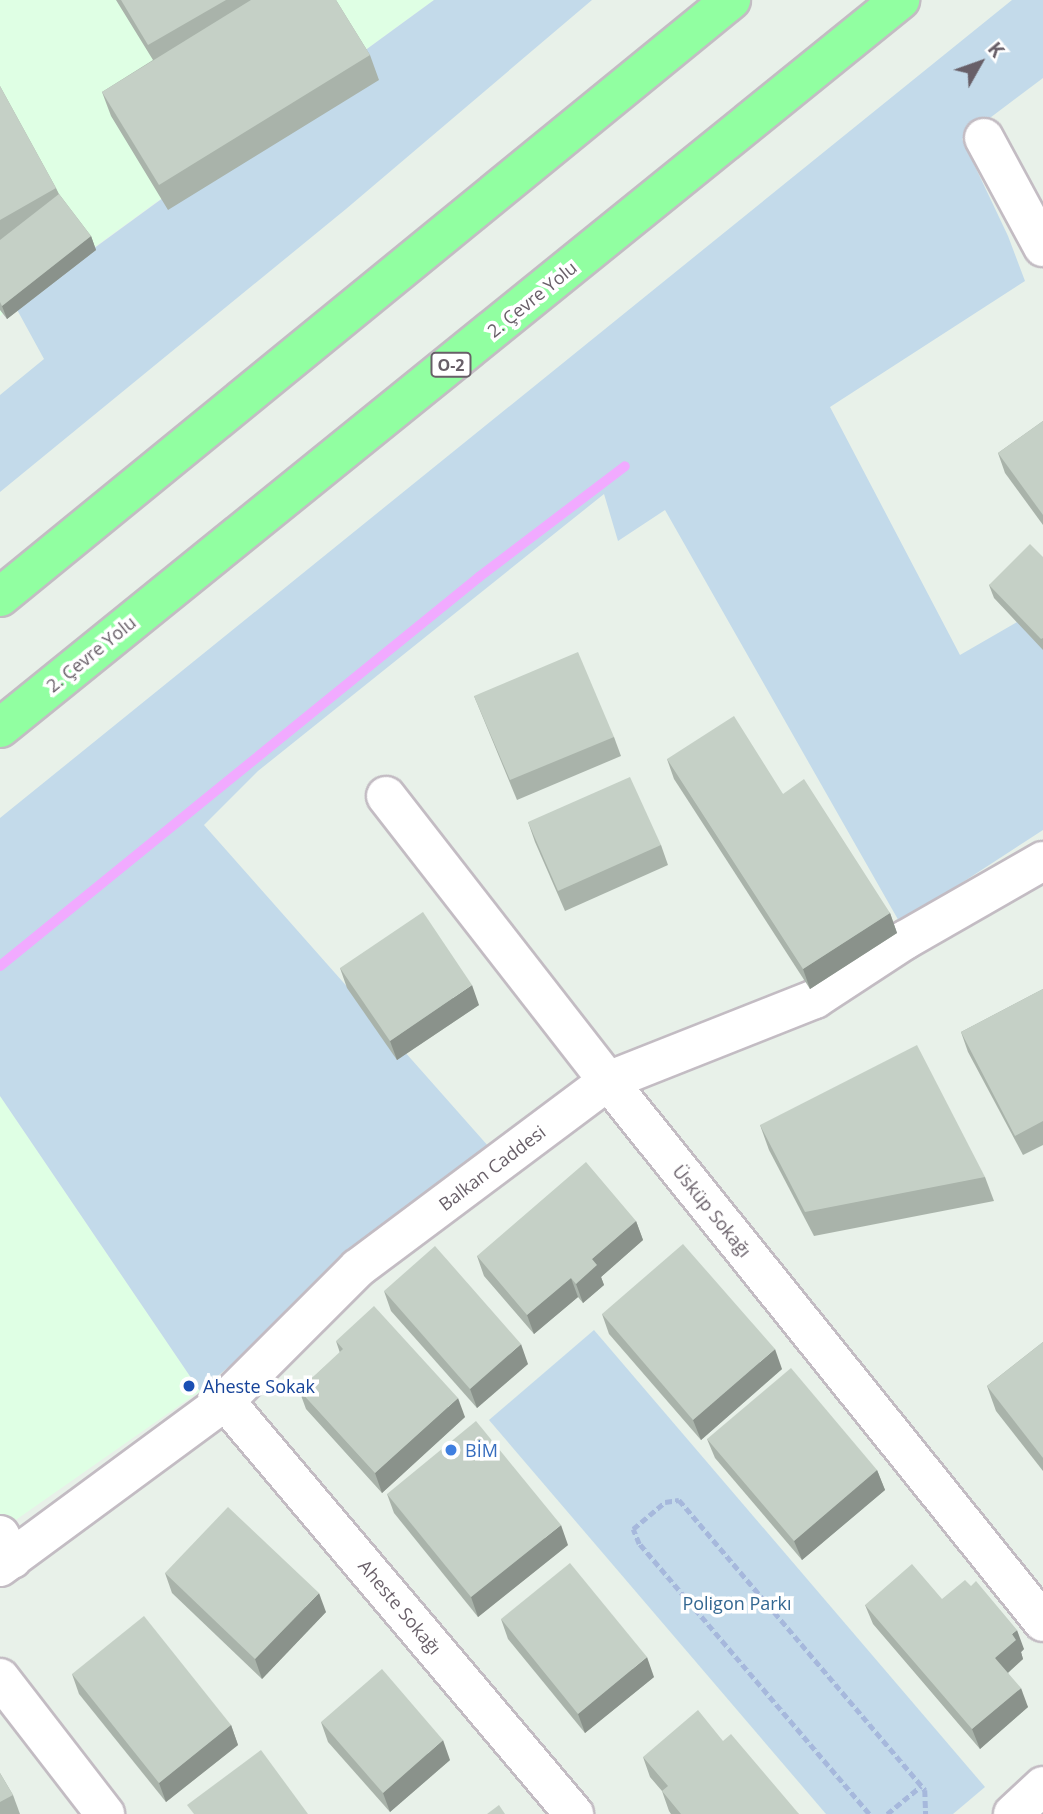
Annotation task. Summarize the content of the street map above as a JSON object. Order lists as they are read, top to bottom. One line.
{"streets":{"highway":["2. Çevre Yolu","O-2"],"street":["Balkan Caddesi","Üsküp Sokağı","Aheste Sokağı"]},"crossings":[["Balkan Caddesi","Üsküp Sokağı"],["Balkan Caddesi","Aheste Sokağı"]],"parks":["Poligon Parkı"],"places":["Aheste Sokak","BİM"],"north":"top right"}
